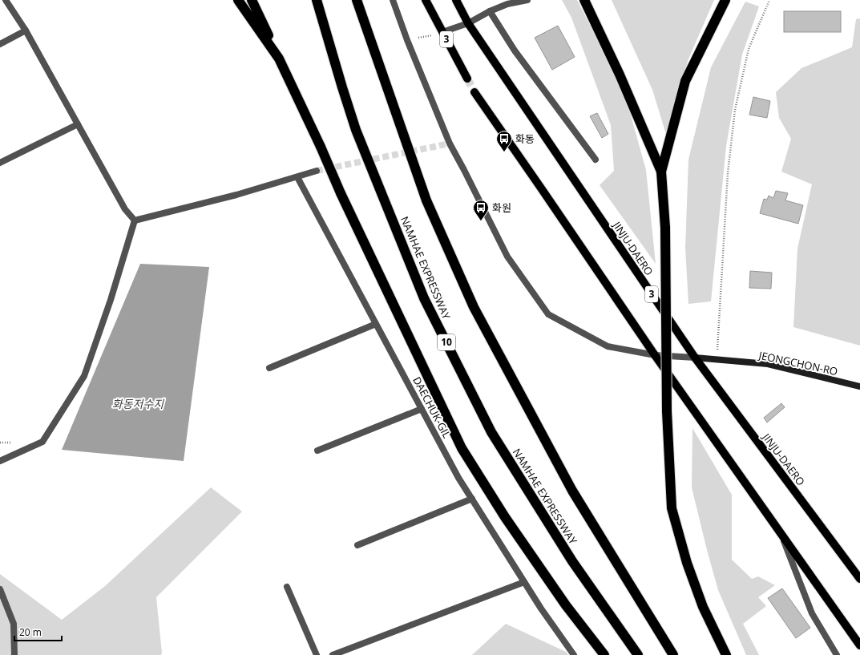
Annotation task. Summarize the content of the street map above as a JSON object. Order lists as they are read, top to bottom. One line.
{"streets":{"highway":["NAMHAE EXPRESSWAY","10"],"main road":["3","JINJU-DAERO","JEONGCHON-RO"],"street":["DAECHUK-GIL"]},"crossings":[["JINJU-DAERO","JEONGCHON-RO"]],"water":["화동저수지"],"places":{"bus stop":["화동","화원"]},"scale_bar":"20 m"}
